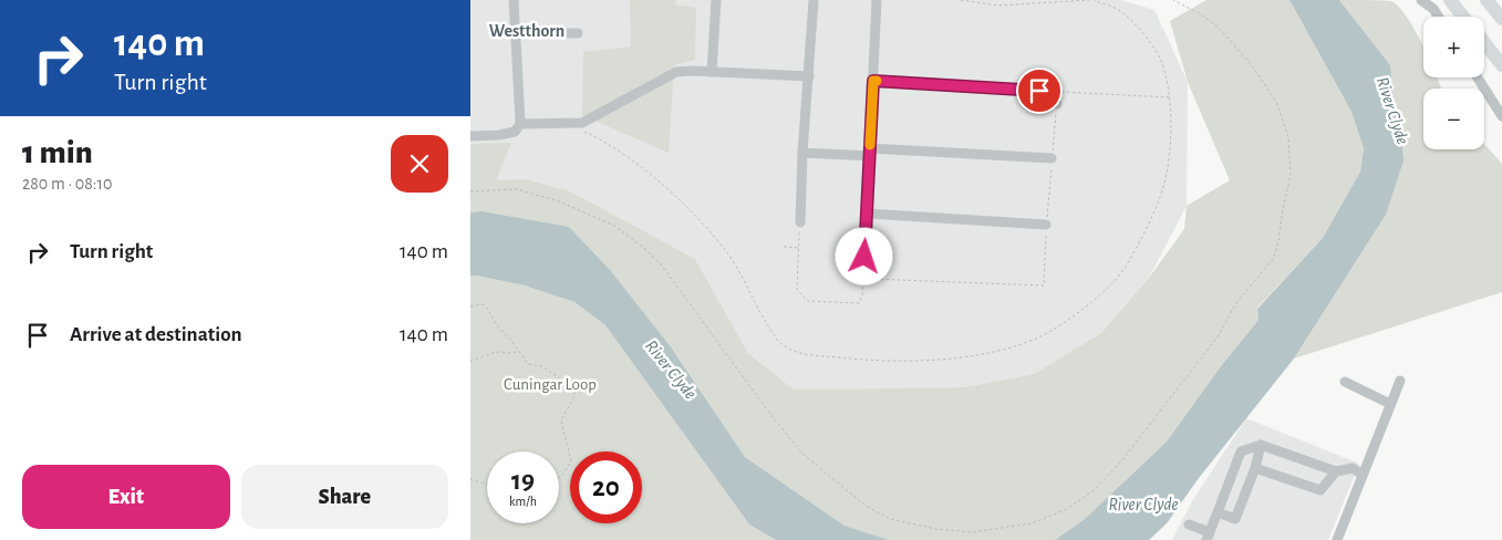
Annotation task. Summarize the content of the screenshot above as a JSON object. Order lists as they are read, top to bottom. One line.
{"districts":["Westthorn"],"water":["River Clyde"],"parks":["Cuningar Loop"],"page":{"turn":["140 m","Turn right"],"map_buttons":["+","−"],"heading":["1 min","280 m · 08:10"],"list":[{"name":"Turn right","value":"140 m"},{"name":"Arrive at destination","value":"140 m"}],"speed":"19 km/h","limit":"20","buttons":["Exit","Share"]}}
